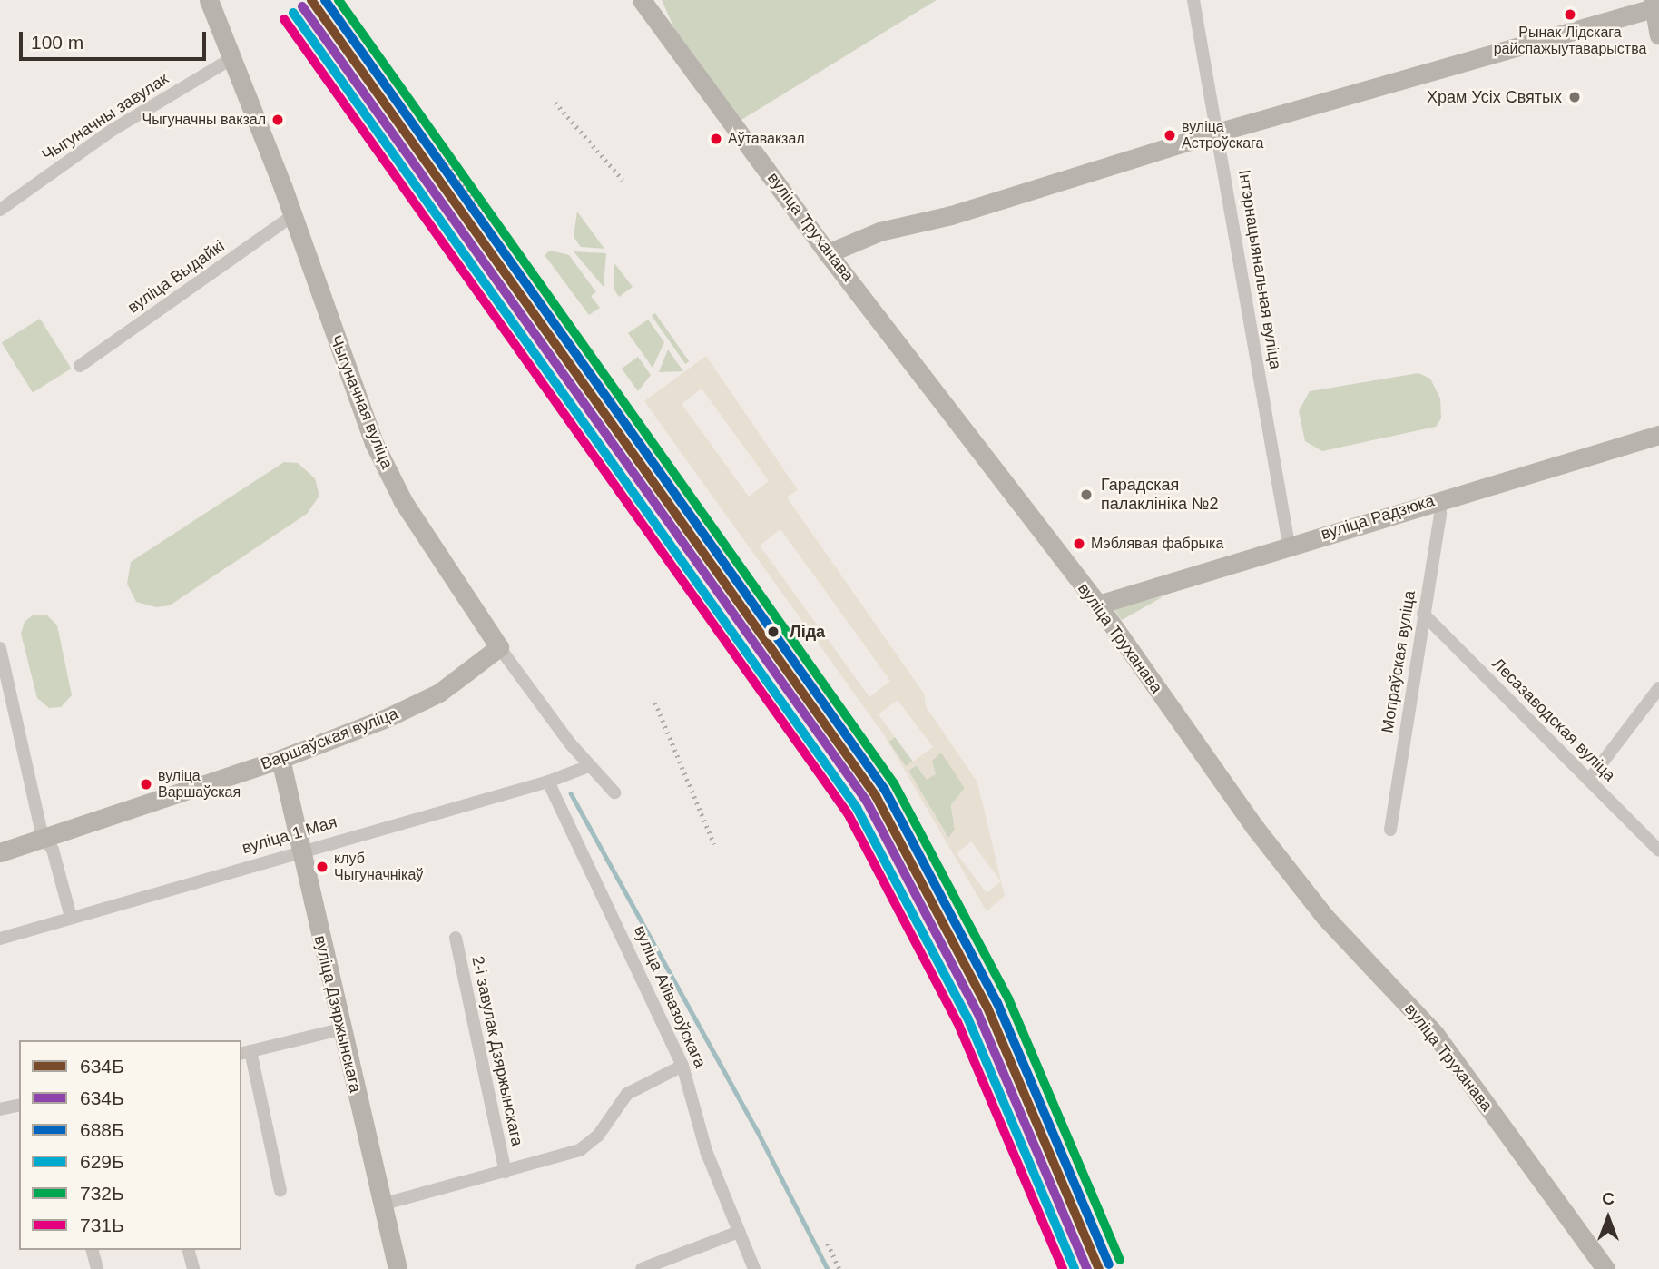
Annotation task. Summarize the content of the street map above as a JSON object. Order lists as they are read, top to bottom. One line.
{"streets":{"street":["Чыгуначны завулак","вуліца Труханава","Інтэрнацыянальная вуліца","вуліца Выдайкі","Чыгуначная вуліца","вуліца Радзюка","Мопраўская вуліца","Лесазаводская вуліца","Варшаўская вуліца","вуліца 1 Мая","вуліца Айвазоўскага","вуліца Дзяржынскага","2-і завулак Дзяржынскага"]},"crossings":[["Чыгуначны завулак","Чыгуначная вуліца"],["вуліца Труханава","вуліца Радзюка"],["Інтэрнацыянальная вуліца","вуліца Радзюка"],["вуліца Выдайкі","Чыгуначная вуліца"],["Чыгуначная вуліца","Варшаўская вуліца"],["Чыгуначная вуліца","вуліца 1 Мая"],["вуліца Радзюка","Мопраўская вуліца"],["Мопраўская вуліца","Лесазаводская вуліца"],["Варшаўская вуліца","вуліца Дзяржынскага"],["вуліца 1 Мая","вуліца Айвазоўскага"],["вуліца 1 Мая","вуліца Дзяржынскага"]],"places":["Рынак Лідскага райспажыутаварыства","Храм Усіх Святых","Чыгуначны вакзал","вуліца Астроўскага","Аўтавакзал","Гарадская палаклініка №2","Мэблявая фабрыка","Ліда","вуліца Варшаўская","клуб Чыгуначнікаў"],"lines":["transit line 634Б","transit line 688Б","transit line 732Ь","transit line 634Ь","transit line 629Б","transit line 731Ь"],"legend":["634Б","634Ь","688Б","629Б","732Ь","731Ь"],"scale_bar":"100 m","north":"top"}
